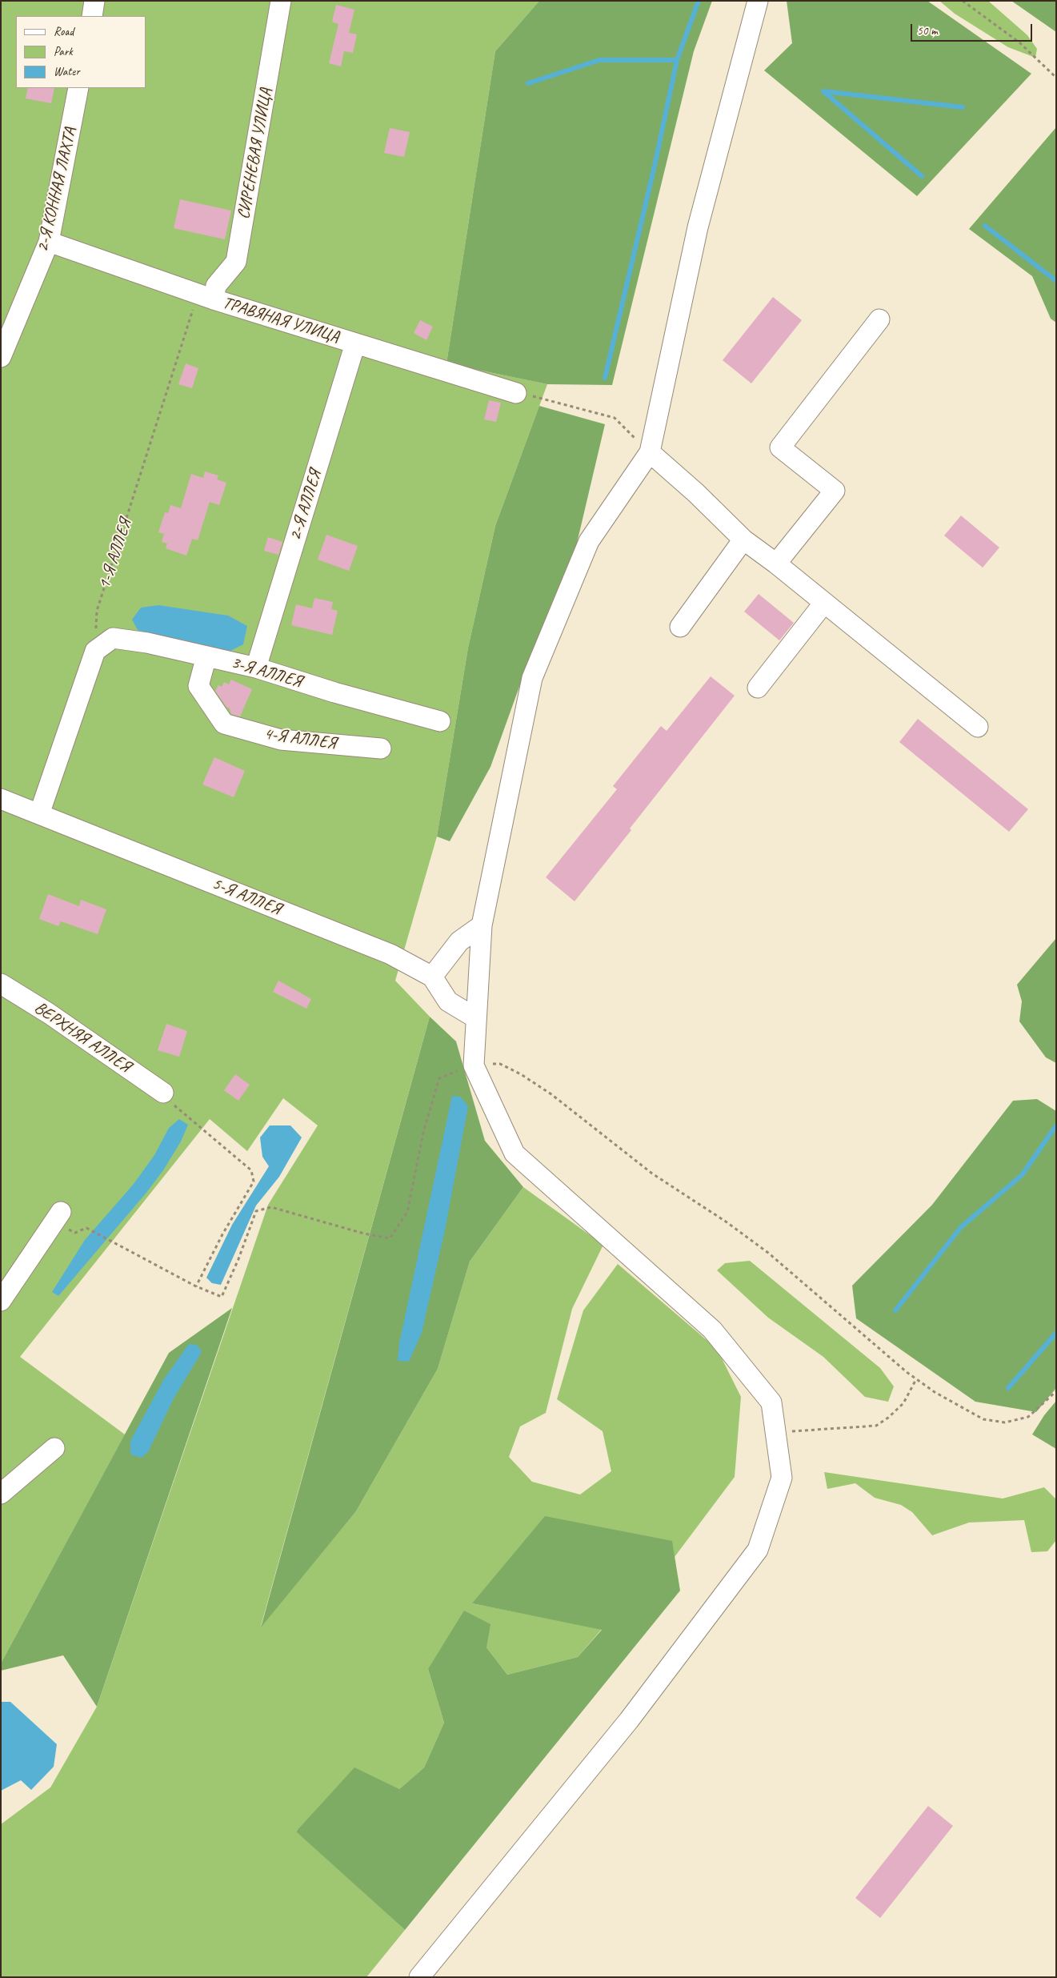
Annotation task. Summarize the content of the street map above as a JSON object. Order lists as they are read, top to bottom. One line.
{"streets":{"street":["СИРЕНЕВАЯ УЛИЦА","2-Я КОННАЯ ЛАХТА","ТРАВЯНАЯ УЛИЦА","2-Я АЛЛЕЯ","3-Я АЛЛЕЯ","4-Я АЛЛЕЯ","5-Я АЛЛЕЯ","ВЕРХНЯЯ АЛЛЕЯ"],"path":["1-Я АЛЛЕЯ"]},"crossings":[["СИРЕНЕВАЯ УЛИЦА","ТРАВЯНАЯ УЛИЦА"],["СИРЕНЕВАЯ УЛИЦА","1-Я АЛЛЕЯ"],["2-Я КОННАЯ ЛАХТА","ТРАВЯНАЯ УЛИЦА"],["ТРАВЯНАЯ УЛИЦА","2-Я АЛЛЕЯ"],["ТРАВЯНАЯ УЛИЦА","1-Я АЛЛЕЯ"],["2-Я АЛЛЕЯ","3-Я АЛЛЕЯ"],["1-Я АЛЛЕЯ","3-Я АЛЛЕЯ"],["3-Я АЛЛЕЯ","4-Я АЛЛЕЯ"]],"legend":["Road","Park","Water"],"scale_bar":"50 m"}
